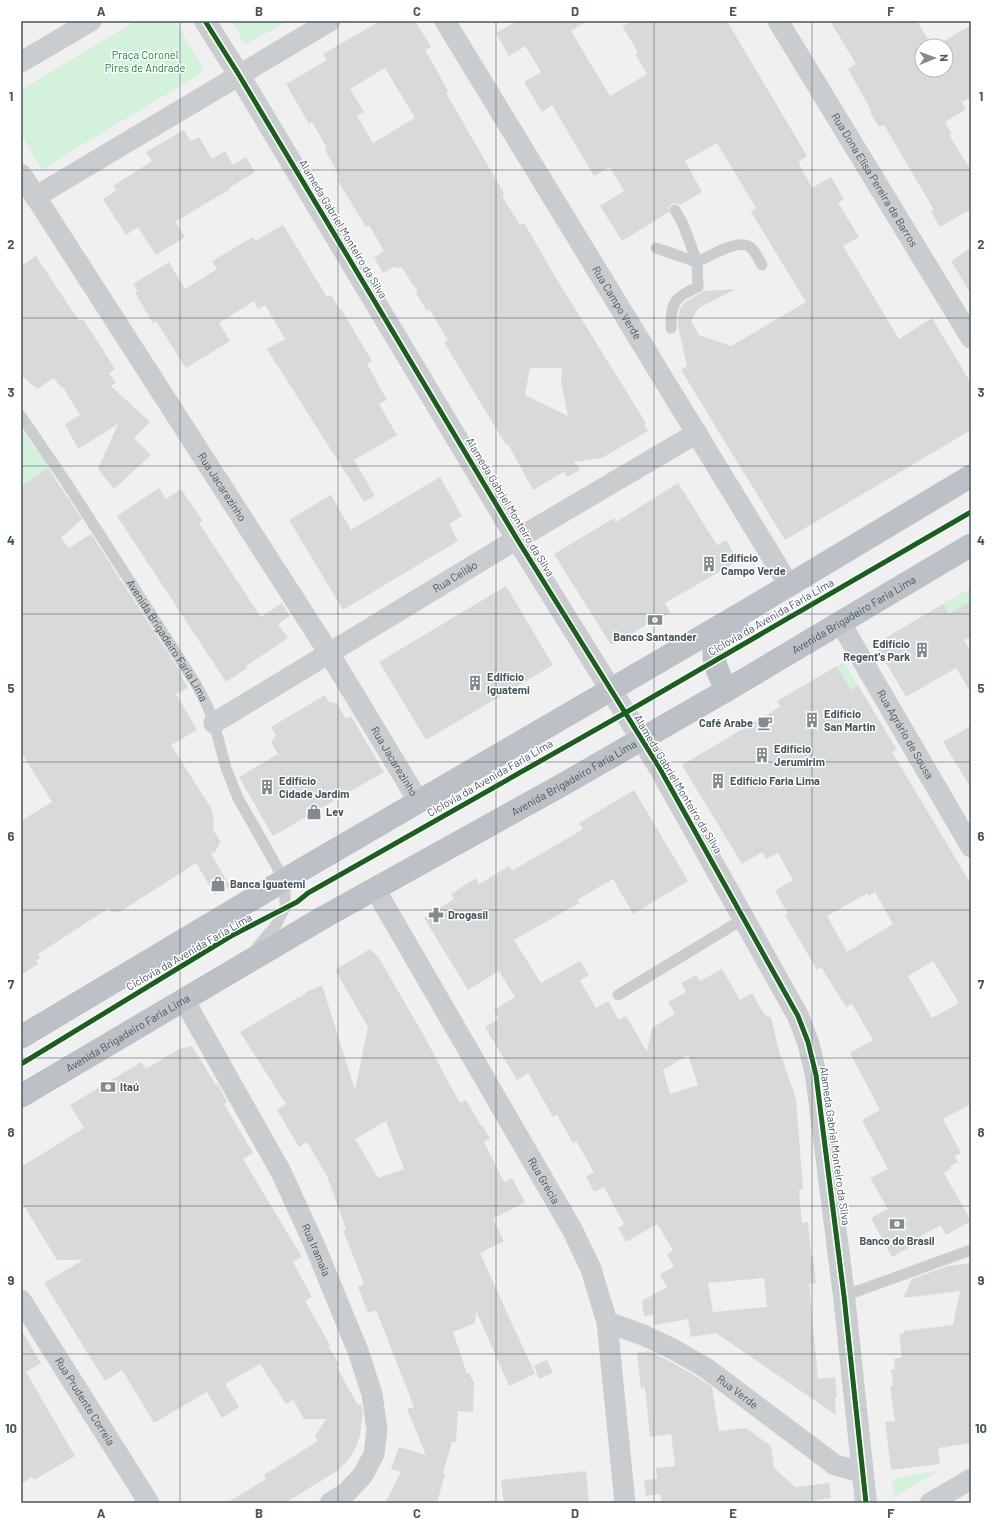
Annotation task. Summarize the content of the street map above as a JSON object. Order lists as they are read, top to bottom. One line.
{"streets":{"highway":["Avenida Brigadeiro Faria Lima"],"street":["Rua Dona Elisa Pereira de Barros","Alameda Gabriel Monteiro da Silva","Rua Campo Verde","Rua Jacarezinho","Rua Ceilão","Rua Agrário de Sousa","Rua Grécia","Rua Iramaia","Rua Verde","Rua Prudente Correia"],"cycle path":["Ciclovia da Avenida Faria Lima"]},"crossings":[["Alameda Gabriel Monteiro da Silva","Rua Ceilão"],["Alameda Gabriel Monteiro da Silva","Avenida Brigadeiro Faria Lima"],["Alameda Gabriel Monteiro da Silva","Rua Verde"],["Rua Campo Verde","Rua Ceilão"],["Rua Jacarezinho","Rua Ceilão"],["Rua Ceilão","Avenida Brigadeiro Faria Lima"],["Avenida Brigadeiro Faria Lima","Rua Agrário de Sousa"],["Avenida Brigadeiro Faria Lima","Rua Grécia"],["Avenida Brigadeiro Faria Lima","Rua Iramaia"],["Rua Grécia","Rua Verde"]],"parks":["Praça Coronel Pires de Andrade"],"places":{"building":["Edifício Campo Verde","Edifício Regent's Park","Edifício Iguatemi","Edifício San Martin","Edifício Jerumirim","Edifício Faria Lima","Edifício Cidade Jardim"],"bank":["Banco Santander","Itaú","Banco do Brasil"],"cafe":["Café Arabe"],"shop":["Lev","Banca Iguatemi"],"pharmacy":["Drogasil"]},"north":"right","grid":{"columns":["A","B","C","D","E","F"],"rows":["1","2","3","4","5","6","7","8","9","10"]}}
